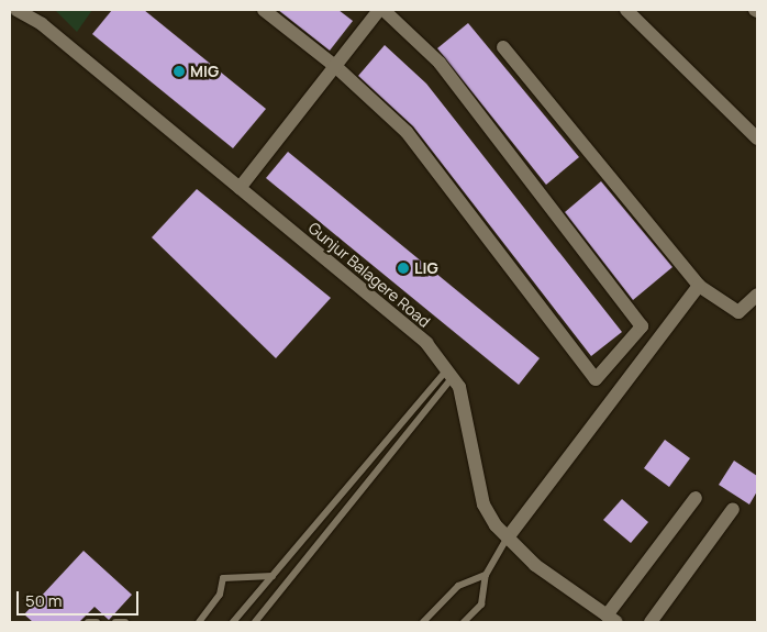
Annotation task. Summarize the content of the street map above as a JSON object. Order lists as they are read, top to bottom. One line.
{"streets":{"street":["Gunjur Balagere Road"]},"places":["MIG","LIG"],"scale_bar":"50 m"}
